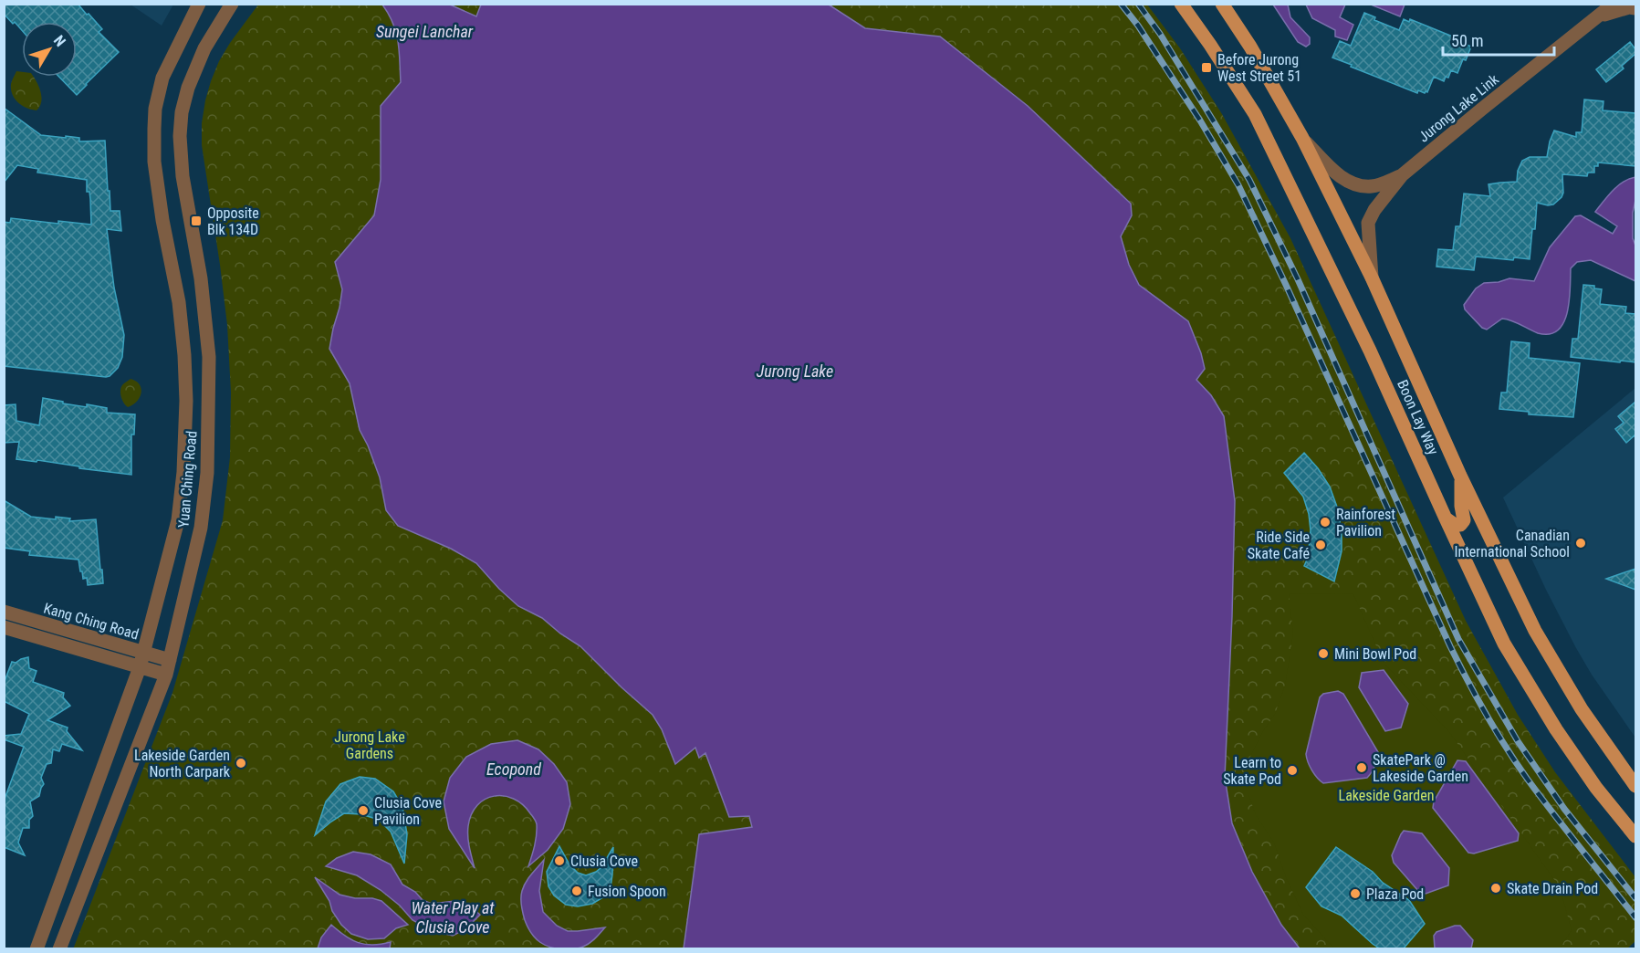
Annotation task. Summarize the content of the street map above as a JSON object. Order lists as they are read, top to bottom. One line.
{"streets":{"main road":["Boon Lay Way"],"street":["Jurong Lake Link","Yuan Ching Road","Kang Ching Road"]},"crossings":[["Jurong Lake Link","Boon Lay Way"],["Yuan Ching Road","Kang Ching Road"]],"water":["Sungei Lanchar","Jurong Lake","Ecopond","Water Play at Clusia Cove"],"parks":["Jurong Lake Gardens","Lakeside Garden"],"places":{"transit":["Before Jurong West Street 51","Opposite Blk 134D"],"other":["Rainforest Pavilion","Canadian International School","Ride Side Skate Café","Mini Bowl Pod","Lakeside Garden North Carpark","SkatePark @ Lakeside Garden","Learn to Skate Pod","Clusia Cove Pavilion","Clusia Cove","Skate Drain Pod","Fusion Spoon","Plaza Pod"]},"scale_bar":"50 m","north":"top right"}
